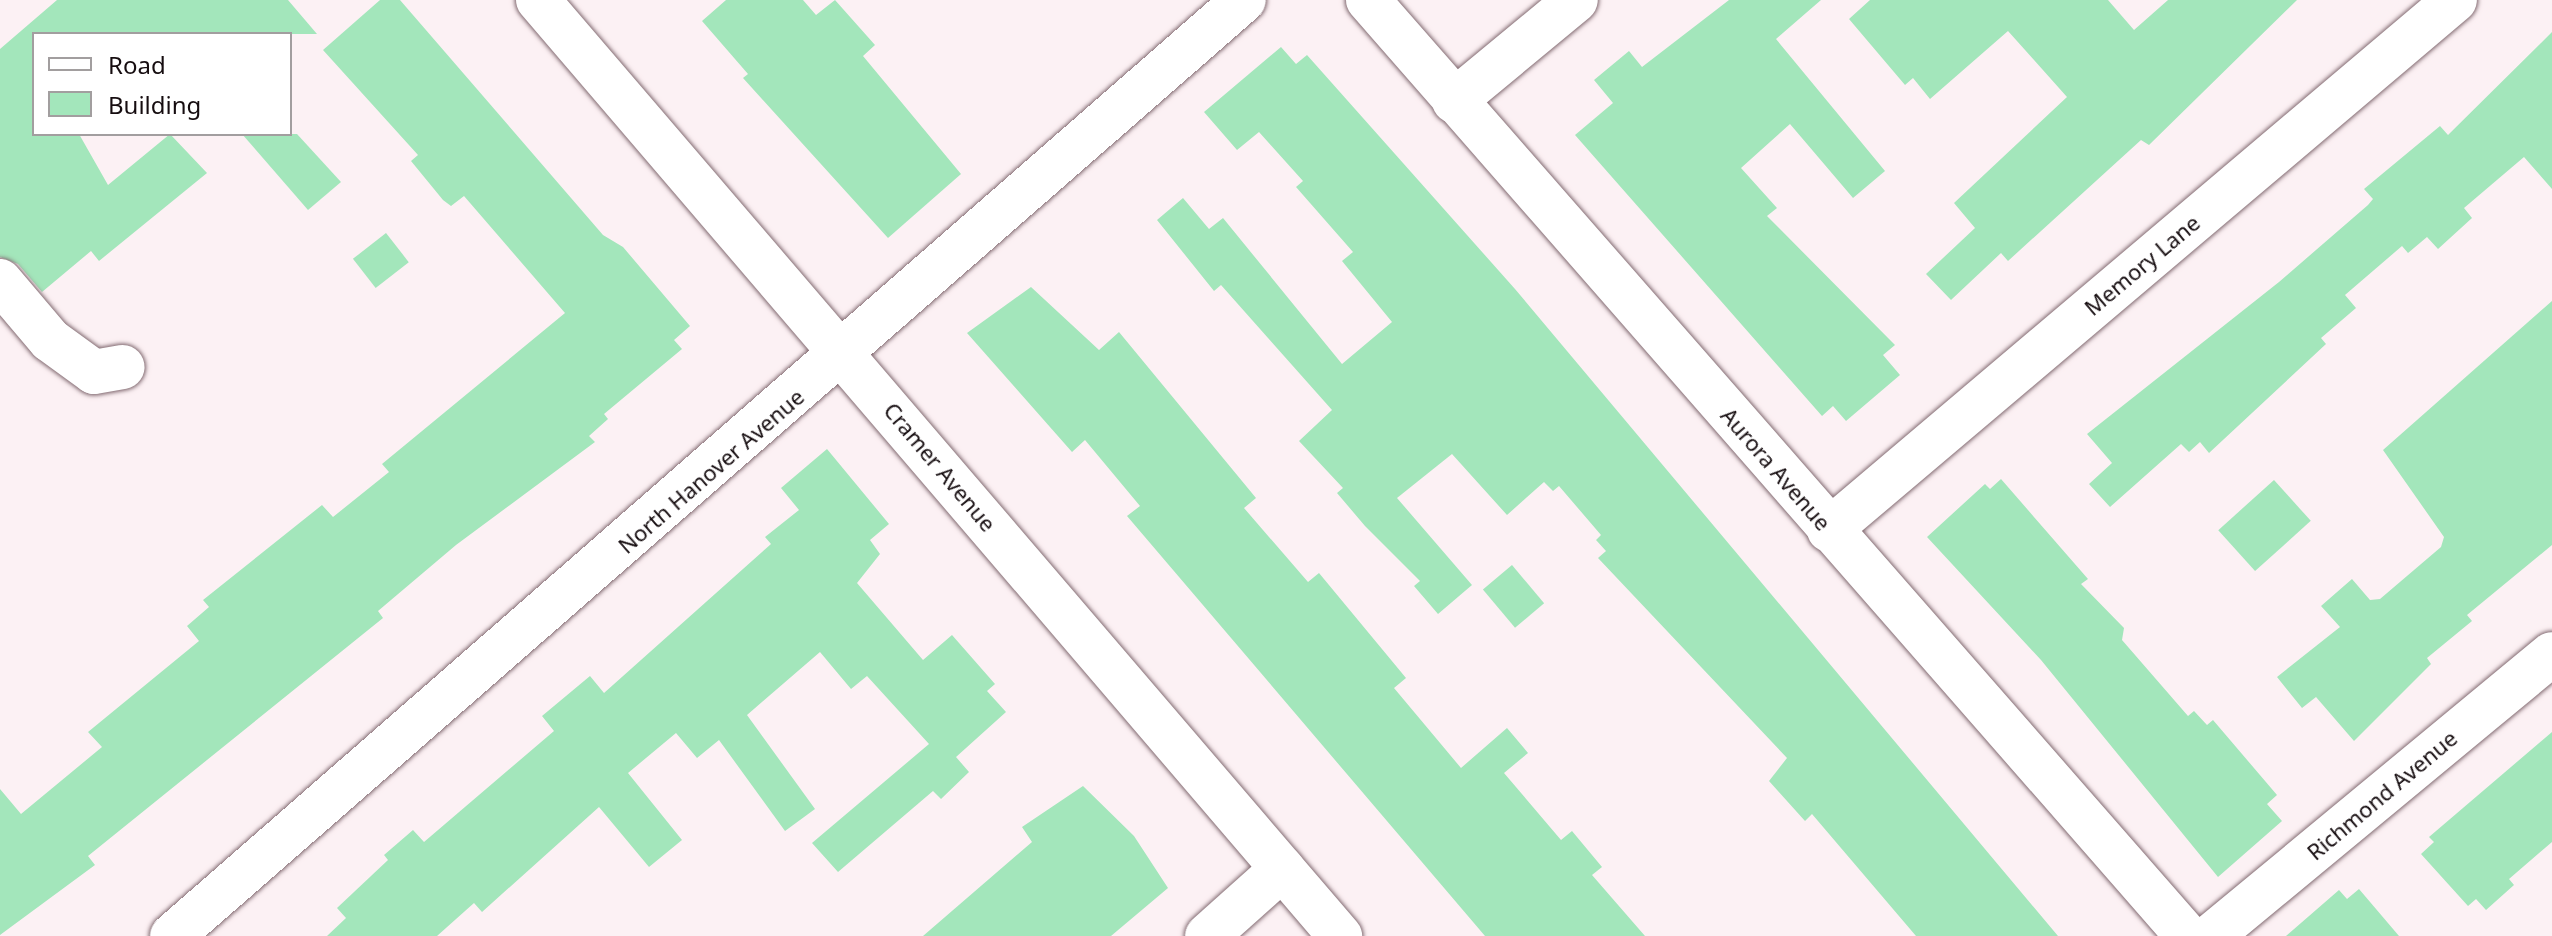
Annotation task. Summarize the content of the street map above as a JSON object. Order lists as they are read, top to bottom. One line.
{"streets":{"street":["Memory Lane","Cramer Avenue","Aurora Avenue","North Hanover Avenue","Richmond Avenue"]},"crossings":[["Memory Lane","Aurora Avenue"],["Cramer Avenue","North Hanover Avenue"]],"legend":["Road","Building"]}
